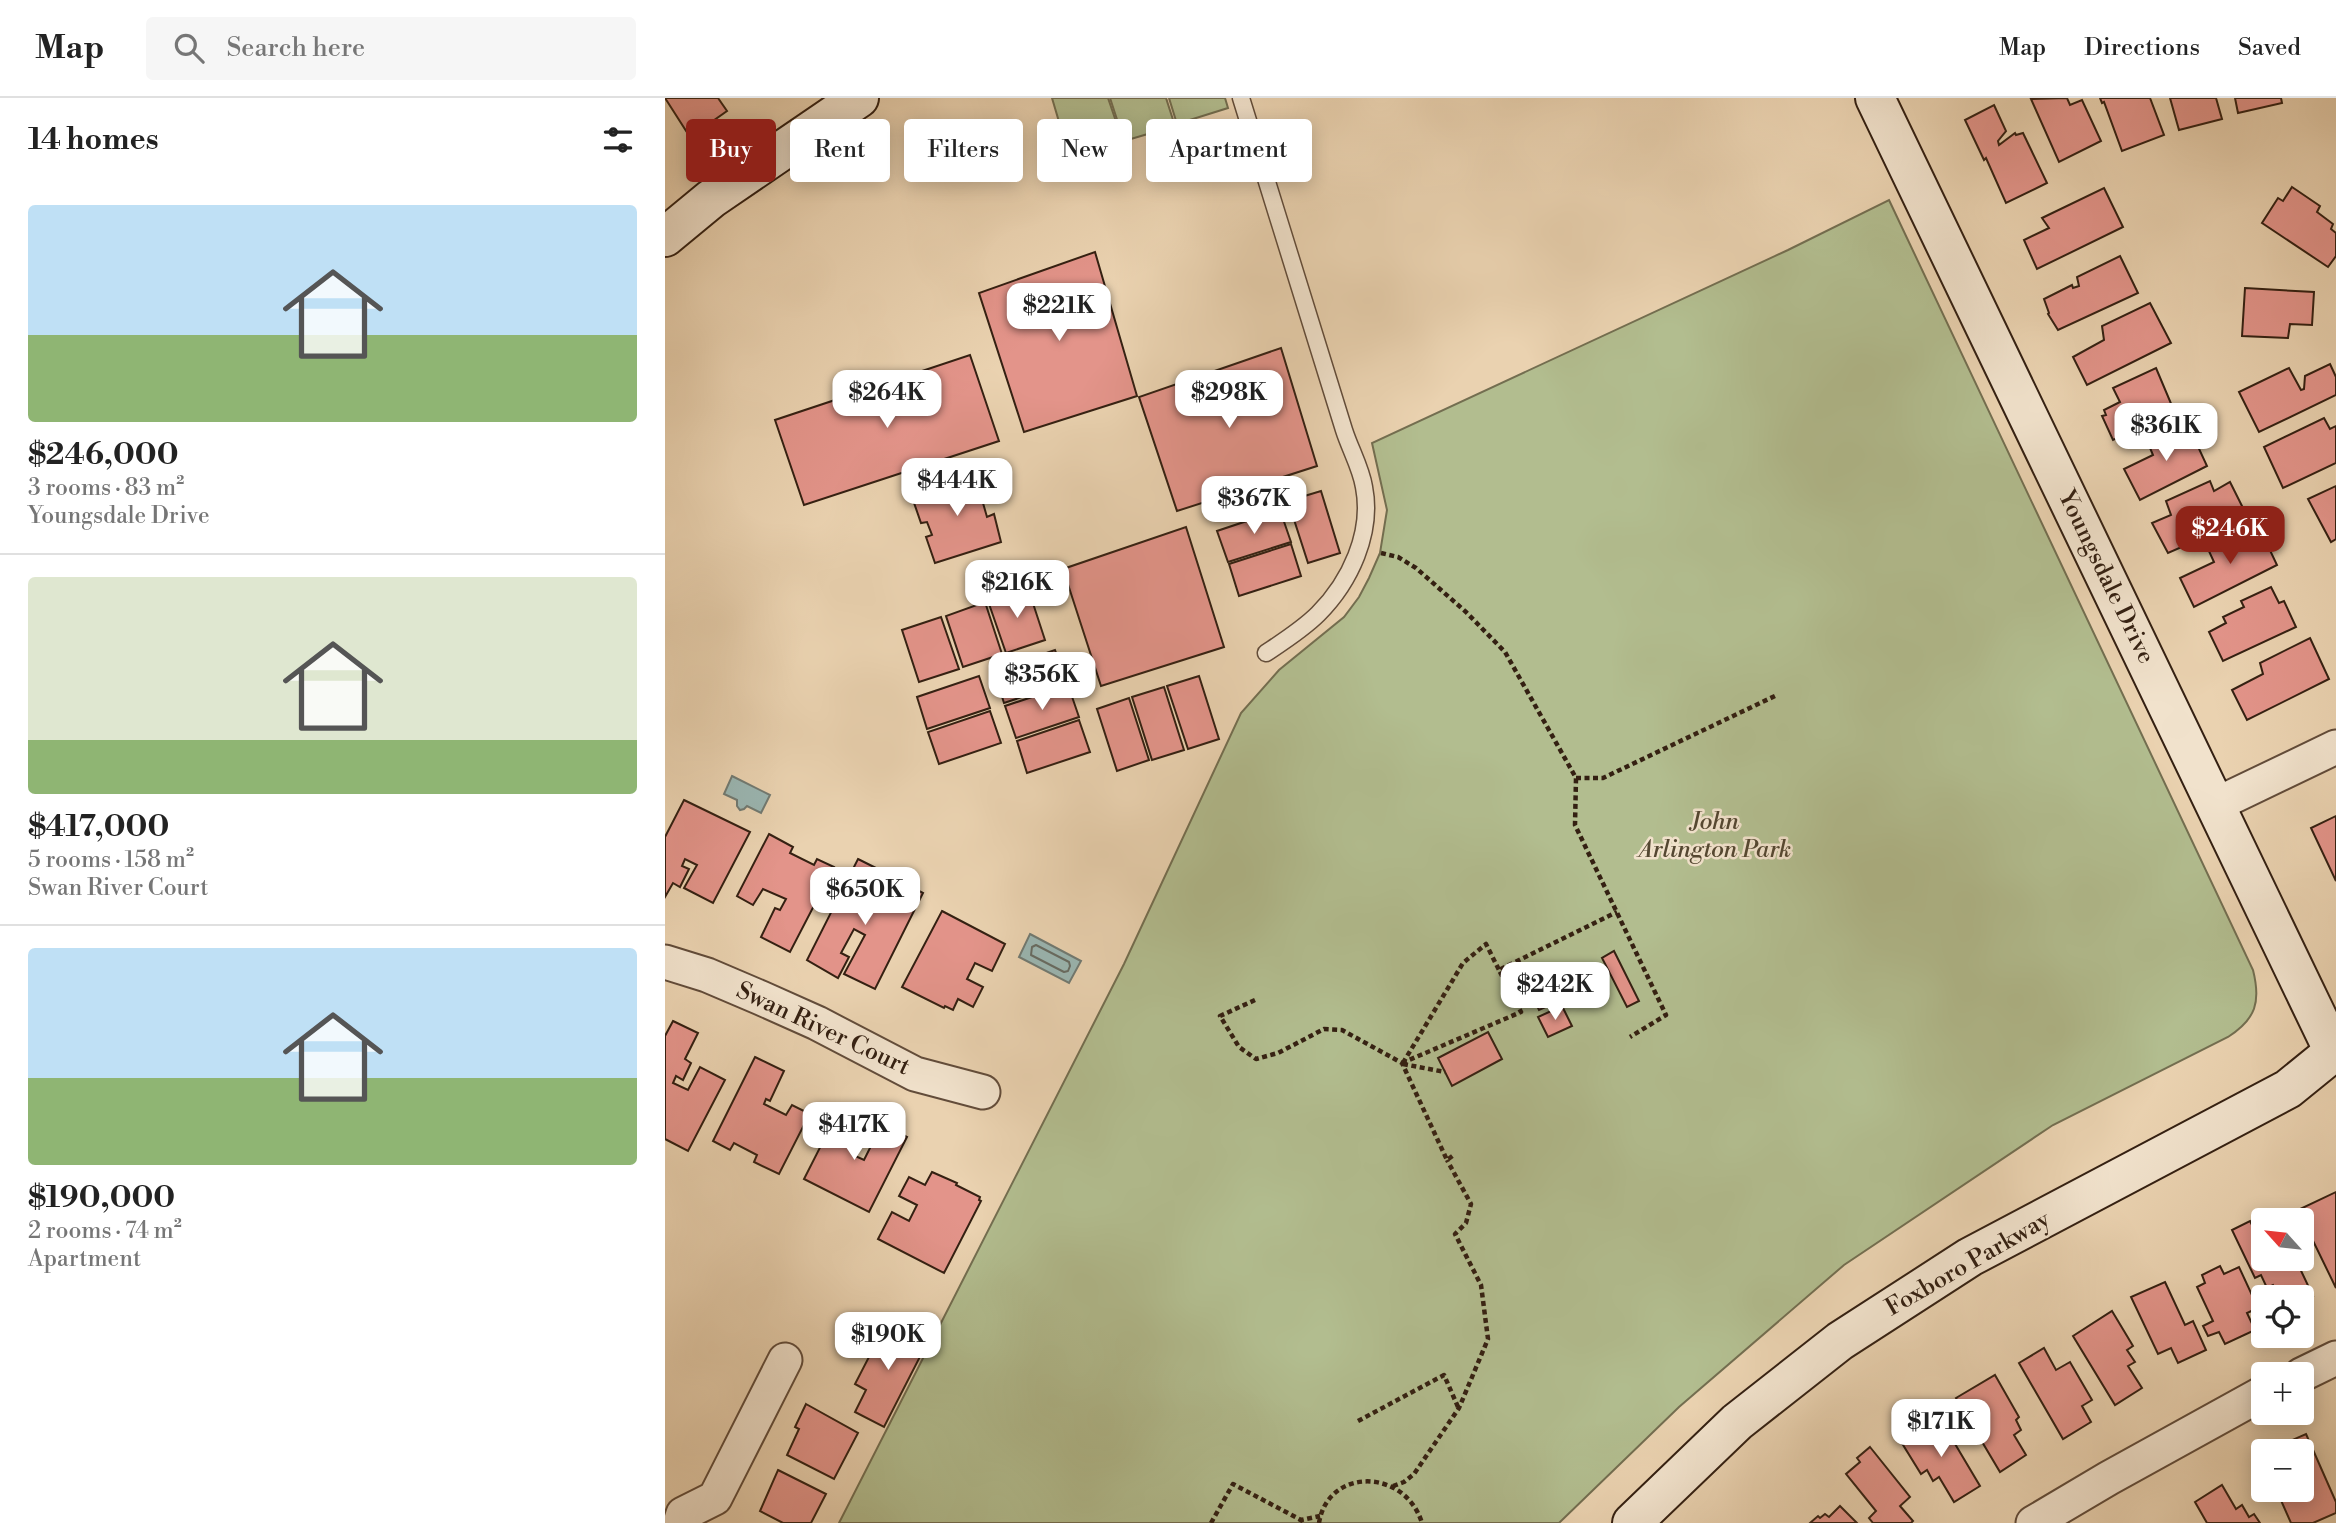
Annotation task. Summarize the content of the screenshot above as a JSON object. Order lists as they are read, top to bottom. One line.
{"streets":{"street":["Youngsdale Drive","Swan River Court","Foxboro Parkway"]},"crossings":[["Youngsdale Drive","Foxboro Parkway"]],"parks":["John Arlington Park"],"north":"top left","page":{"header":"Map","search":"Search here","nav":["Map","Directions","Saved"],"heading":"14 homes","chip":["Buy","Rent","Filters","New","Apartment"],"list":[{"name":"$246,000","note":"3 rooms · 83 m² · Youngsdale Drive"},{"name":"$417,000","note":"5 rooms · 158 m² · Swan River Court"},{"name":"$190,000","note":"2 rooms · 74 m² · Apartment"}],"price":["$221K","$264K","$298K","$361K","$444K","$367K","$246K","$216K","$356K","$650K","$242K","$417K","$190K","$171K"],"map_buttons":["+","−"]}}
